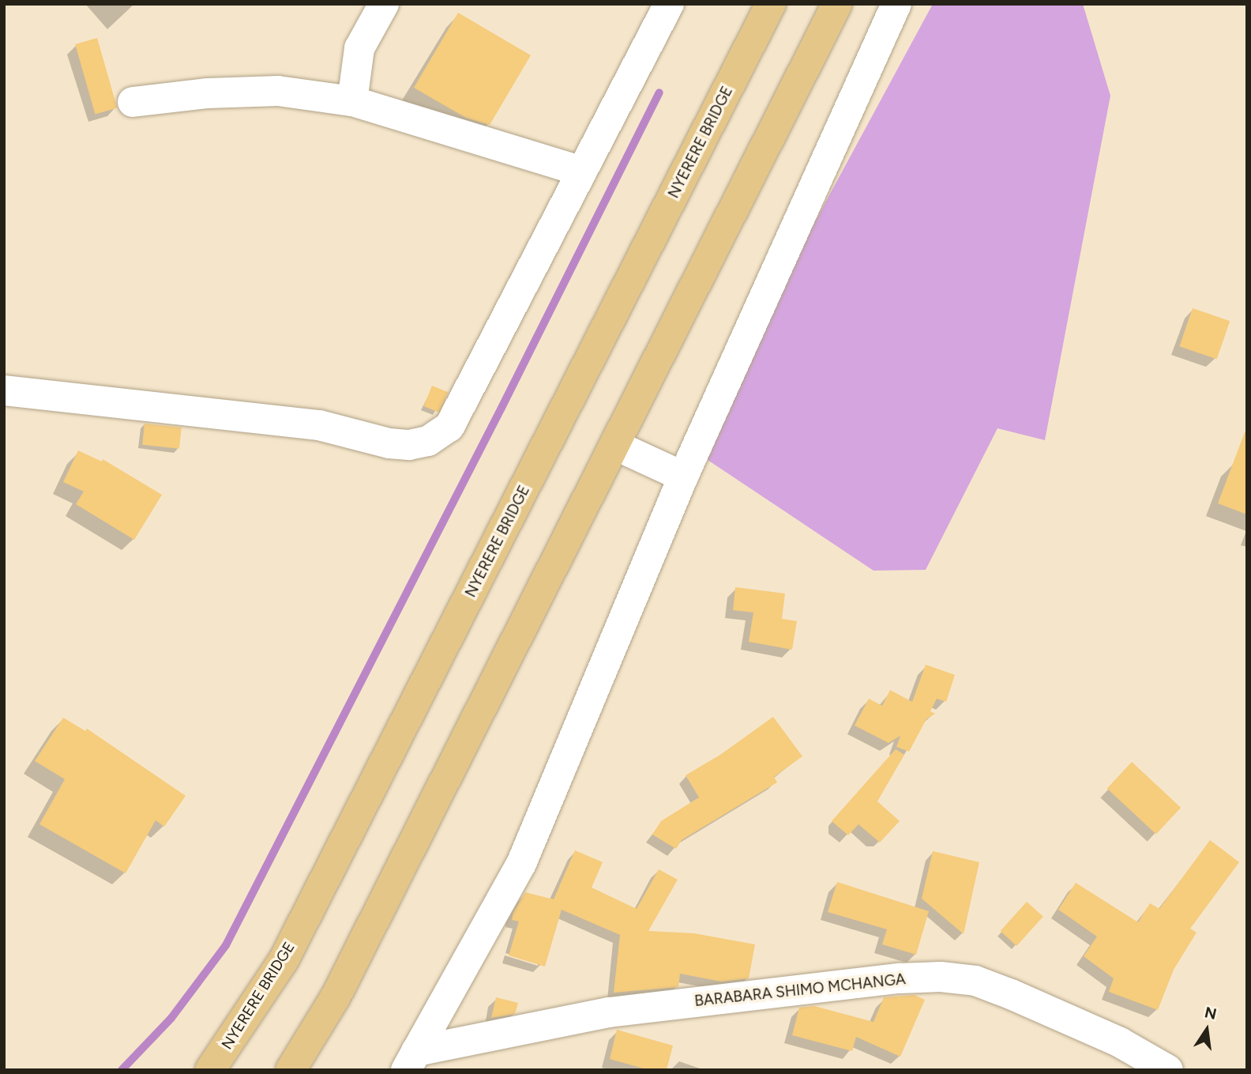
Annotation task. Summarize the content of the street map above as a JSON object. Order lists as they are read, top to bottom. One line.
{"streets":{"main road":["NYERERE BRIDGE"],"street":["BARABARA SHIMO MCHANGA"]},"north":"top"}
